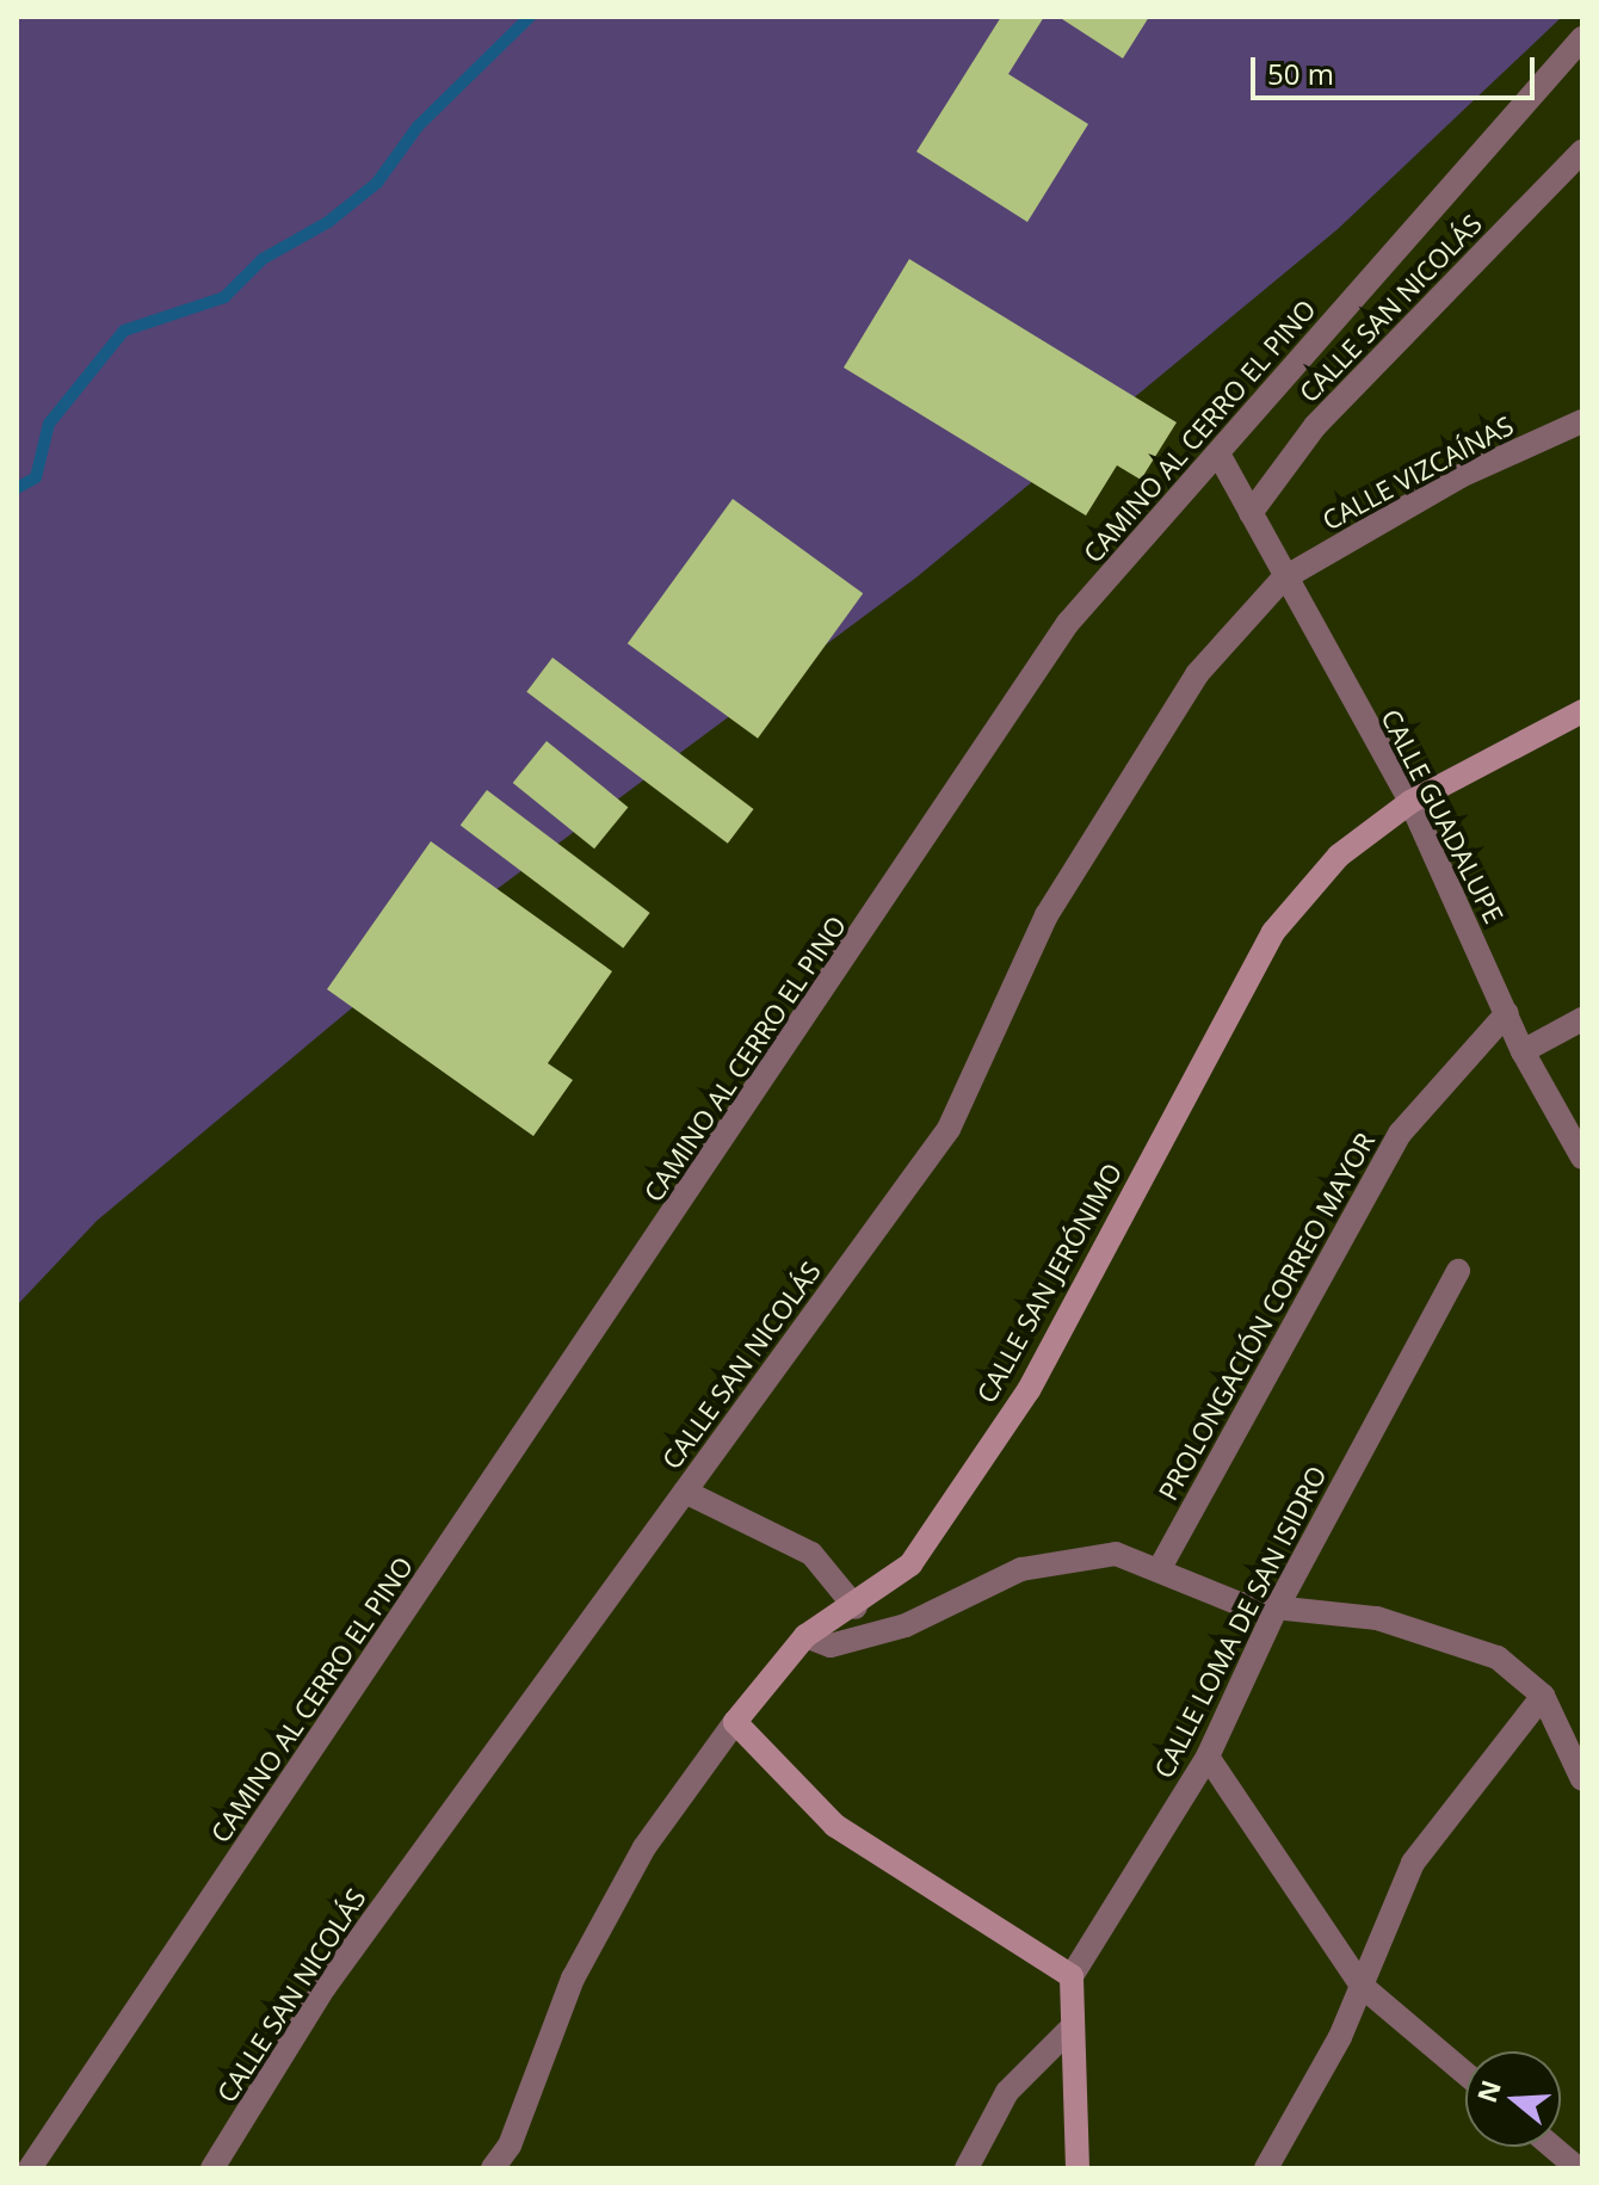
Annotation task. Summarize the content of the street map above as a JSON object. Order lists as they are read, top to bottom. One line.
{"streets":{"main road":["CALLE SAN JERÓNIMO"],"street":["CALLE SAN NICOLÁS","CAMINO AL CERRO EL PINO","CALLE VIZCAÍNAS","CALLE GUADALUPE","PROLONGACIÓN CORREO MAYOR","CALLE LOMA DE SAN ISIDRO"]},"crossings":[["CALLE SAN NICOLÁS","CALLE VIZCAÍNAS"],["CALLE SAN NICOLÁS","CALLE GUADALUPE"],["CAMINO AL CERRO EL PINO","CALLE GUADALUPE"],["CALLE VIZCAÍNAS","CALLE GUADALUPE"],["CALLE GUADALUPE","CALLE SAN JERÓNIMO"],["CALLE GUADALUPE","PROLONGACIÓN CORREO MAYOR"]],"scale_bar":"50 m","north":"left"}
